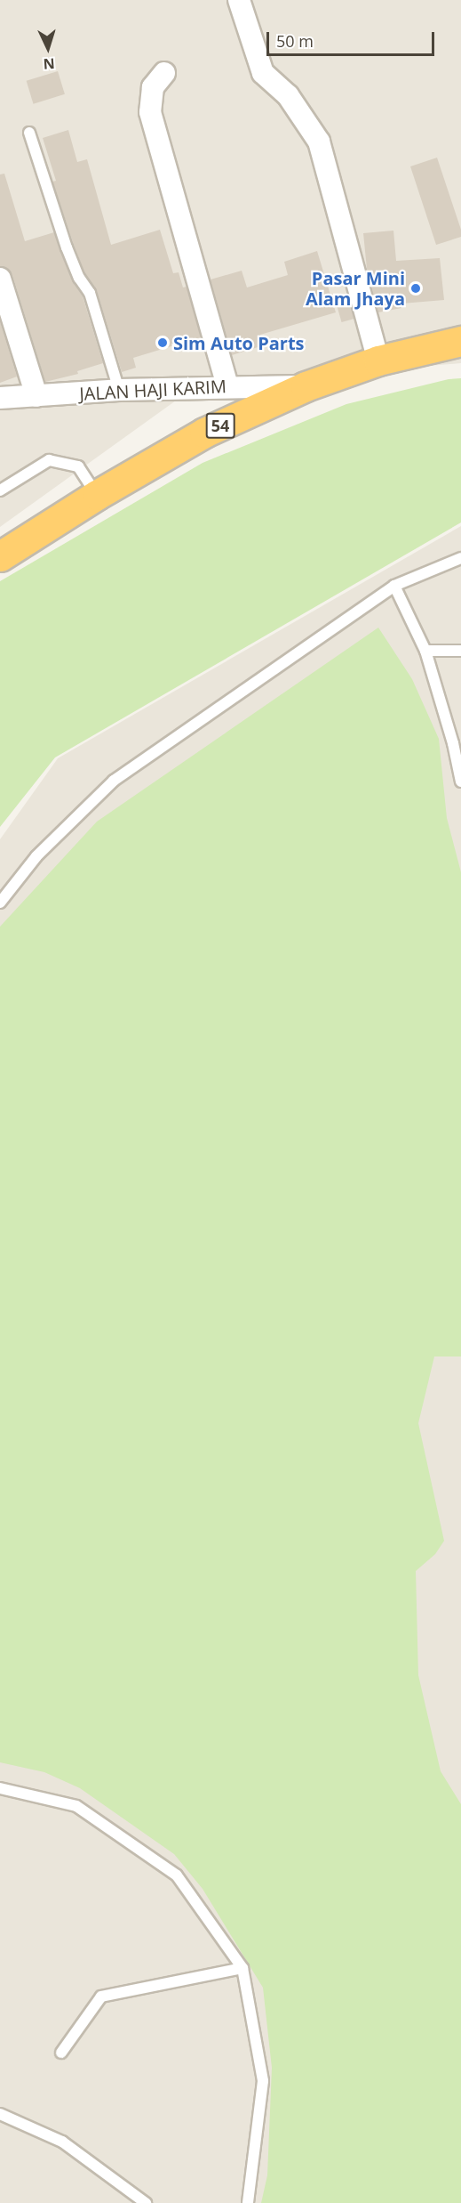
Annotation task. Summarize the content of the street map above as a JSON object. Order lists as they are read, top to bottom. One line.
{"streets":{"highway":["54"],"street":["JALAN HAJI KARIM"]},"crossings":[["JALAN HAJI KARIM","54"]],"places":["Pasar Mini Alam Jhaya","Sim Auto Parts"],"scale_bar":"50 m","north":"bottom"}
